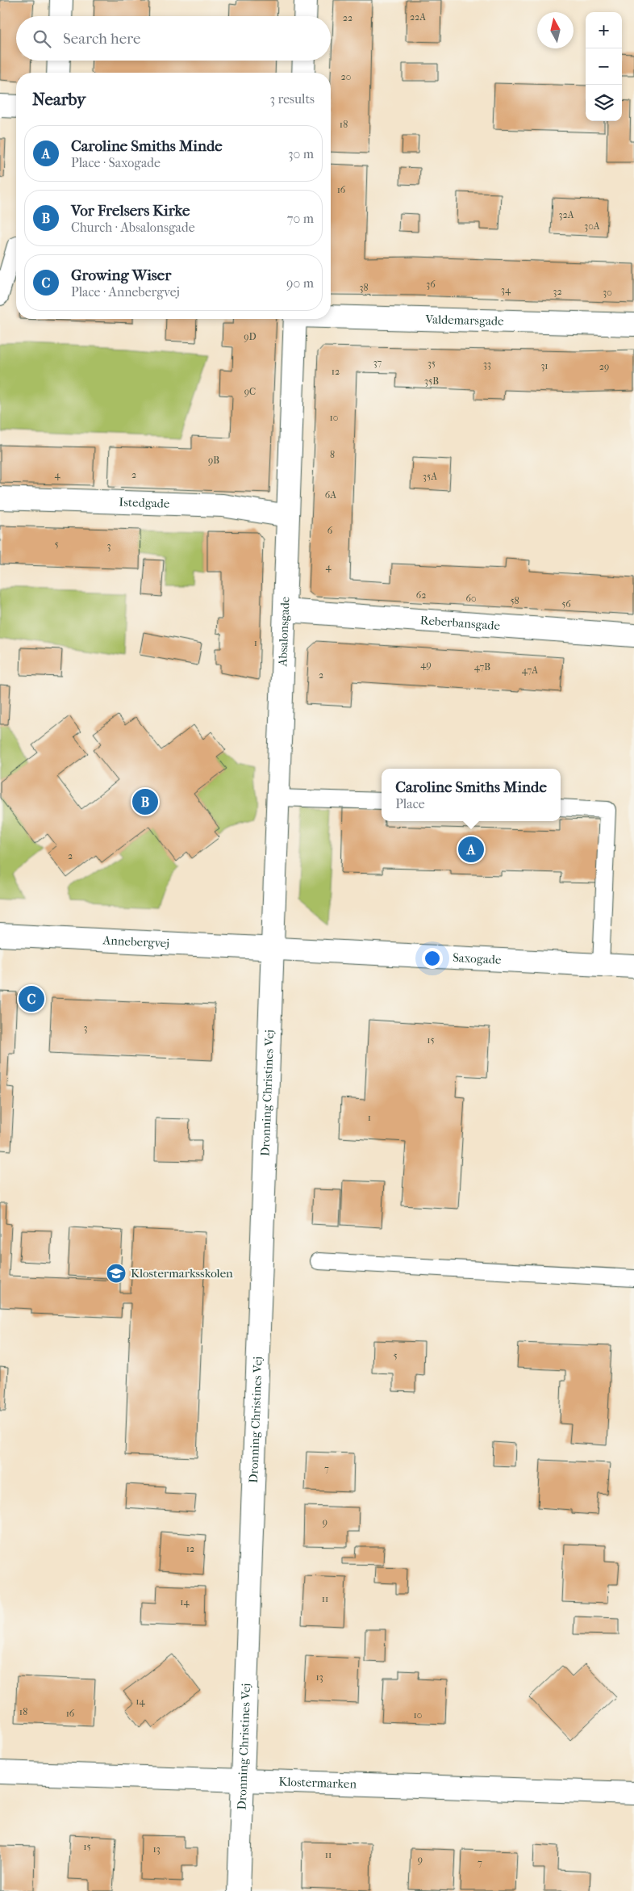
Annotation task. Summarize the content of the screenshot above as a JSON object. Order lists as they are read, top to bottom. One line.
{"streets":{"street":["Valdemarsgade","Istedgade","Reberbansgade","Absalonsgade","Annebergvej","Saxogade","Dronning Christines Vej","Klostermarken"]},"crossings":[["Istedgade","Absalonsgade"],["Reberbansgade","Absalonsgade"],["Absalonsgade","Annebergvej"],["Absalonsgade","Saxogade"],["Absalonsgade","Dronning Christines Vej"],["Annebergvej","Saxogade"],["Annebergvej","Dronning Christines Vej"],["Saxogade","Dronning Christines Vej"],["Dronning Christines Vej","Klostermarken"]],"places":{"school or university":["Klostermarksskolen"]},"house_numbers":["22A","22","20","18","16","32A","30A","36","38","34","32","30","9D","37","35","33","31","29","12","35B","9C","10","8","9B","4","2","35A","6A","6","5","3","4","62","60","58","56","1","49","47B","47A","2","2","3","15","1","5","7","9","12","11","14","13","14","18","16","10","15","13","11","9","7"],"north":"top","page":{"map_buttons":["+","−"],"search":"Search here","heading":["Nearby","3 results"],"list":[{"mark":"A","name":"Caroline Smiths Minde","note":"Place · Saxogade","value":"30 m"},{"mark":"B","name":"Vor Frelsers Kirke","note":"Church · Absalonsgade","value":"70 m"},{"mark":"C","name":"Growing Wiser","note":"Place · Annebergvej","value":"90 m"}],"popup":["Caroline Smiths Minde","Place"],"pins":["B","A","C"]}}
